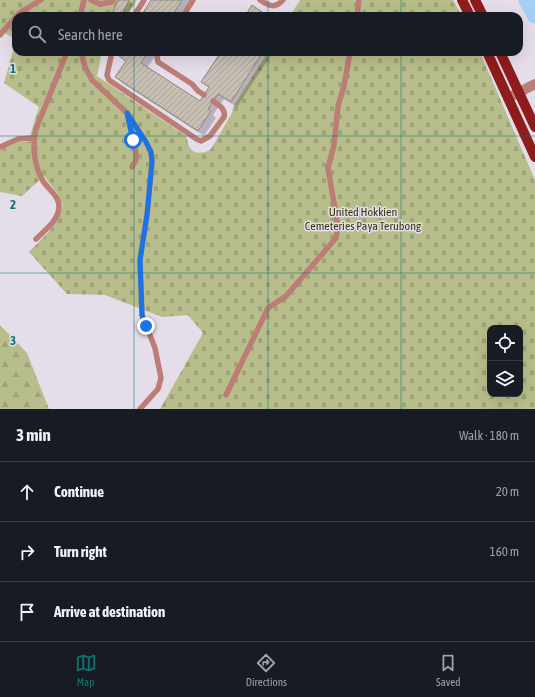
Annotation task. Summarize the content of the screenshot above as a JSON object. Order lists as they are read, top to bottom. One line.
{"parks":["United Hokkien Cemeteries Paya Terubong"],"page":{"search":"Search here","heading":["3 min","Walk · 180 m"],"list":[["Continue","20 m"],["Turn right","160 m"],"Arrive at destination"],"nav":["Map","Directions","Saved"]},"grid":{"rows":["1","2","3"]}}
